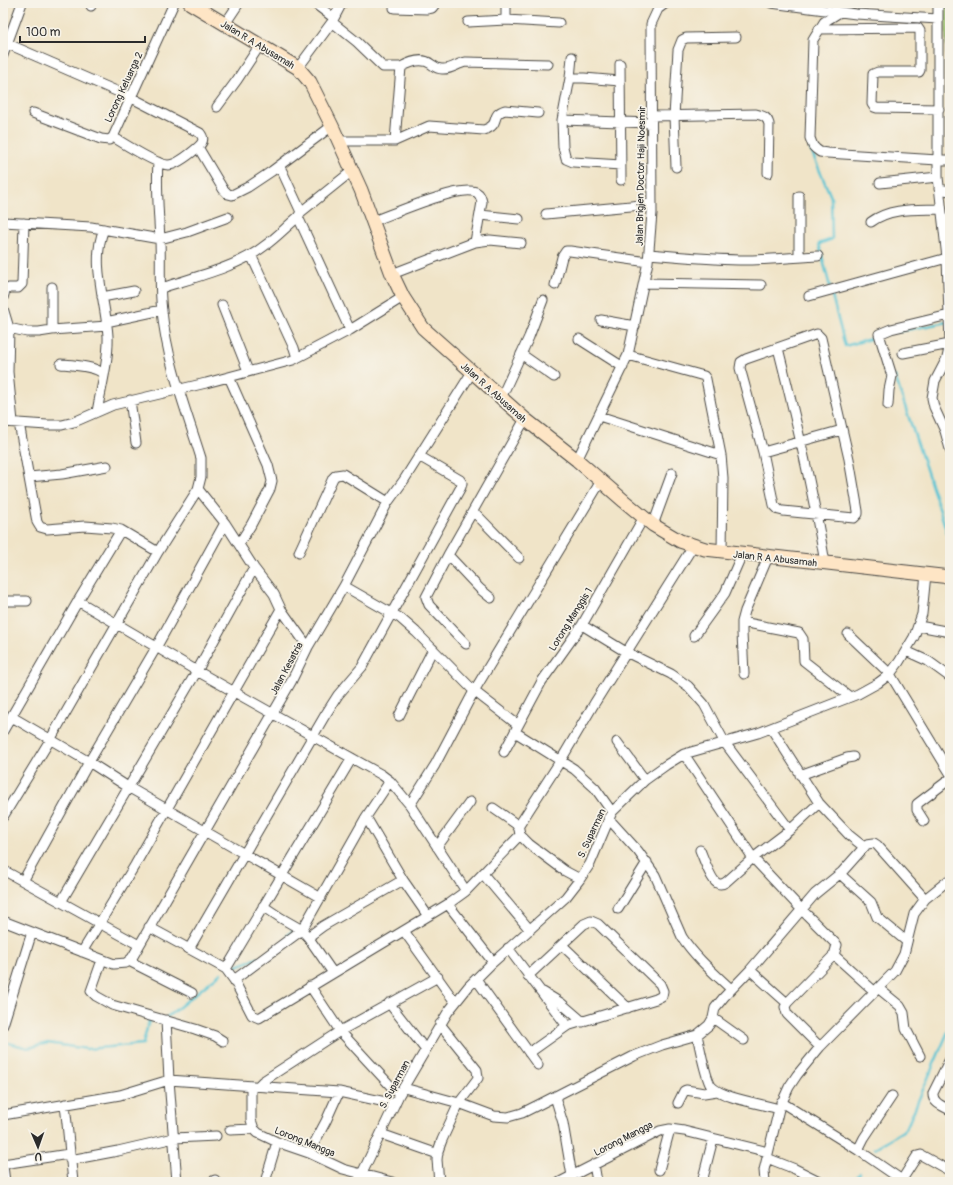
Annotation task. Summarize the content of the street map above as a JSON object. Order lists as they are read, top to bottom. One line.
{"streets":{"street":["Jalan R A Abusamah","Lorong Keluarga 2","Jalan Brigjen Doctor Haji Noesmir","Lorong Manggis 1","Jalan Kesatria","S. Suparman","Lorong Mangga"]},"crossings":[["Jalan R A Abusamah","Jalan Brigjen Doctor Haji Noesmir"],["Jalan R A Abusamah","Lorong Manggis 1"],["Jalan R A Abusamah","Jalan Kesatria"],["Jalan R A Abusamah","S. Suparman"],["S. Suparman","Lorong Mangga"]],"scale_bar":"100 m","north":"bottom"}
